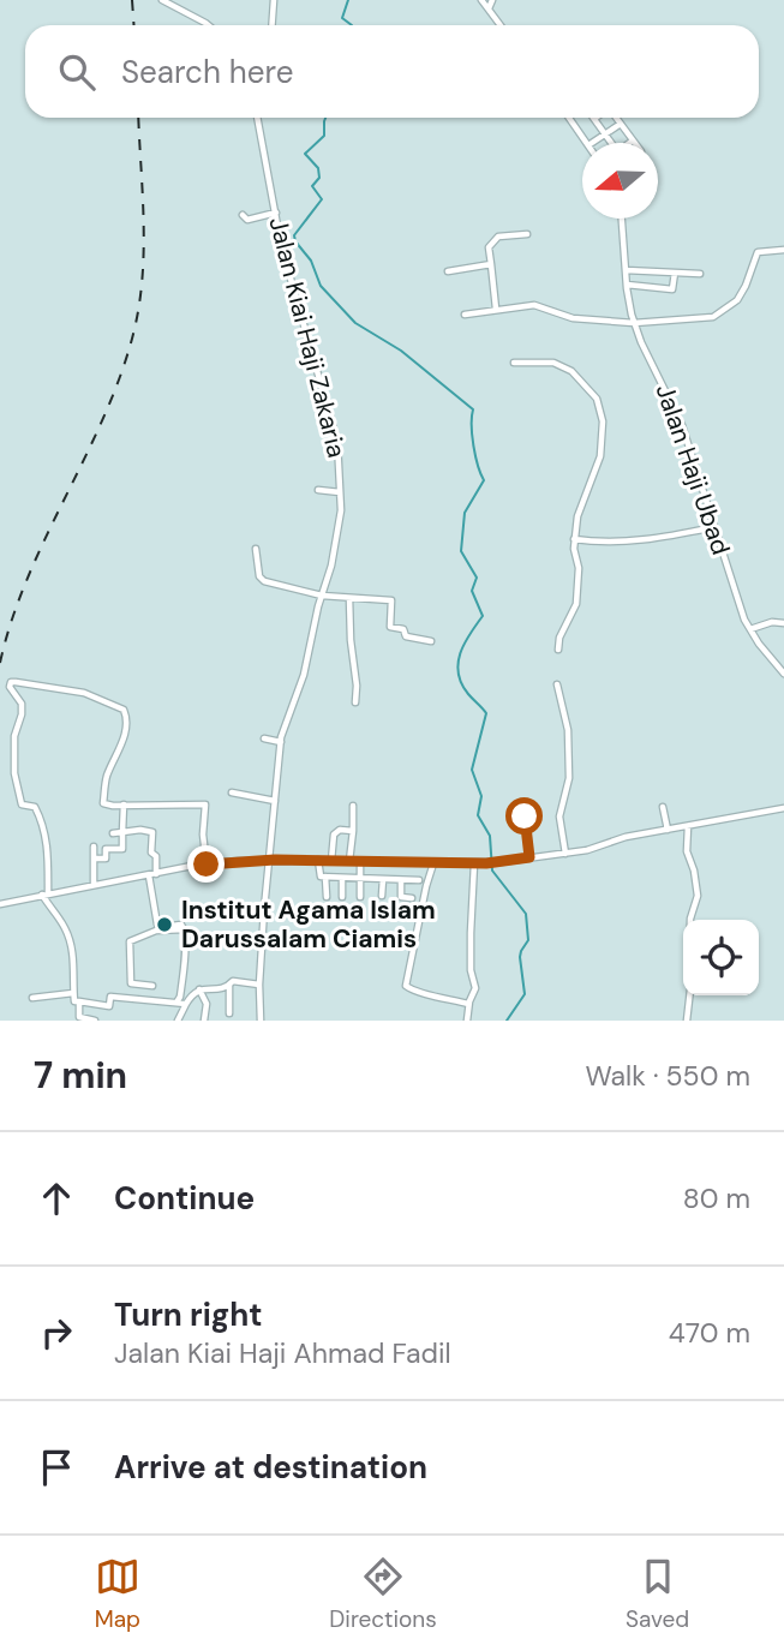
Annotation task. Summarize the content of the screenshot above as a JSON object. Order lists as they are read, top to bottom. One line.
{"streets":{"street":["Jalan Kiai Haji Zakaria","Jalan Haji Ubad"]},"places":["Institut Agama Islam Darussalam Ciamis"],"north":"left","page":{"search":"Search here","heading":["7 min","Walk · 550 m"],"list":[["Continue","80 m"],["Turn right","Jalan Kiai Haji Ahmad Fadil","470 m"],"Arrive at destination"],"nav":["Map","Directions","Saved"]}}
